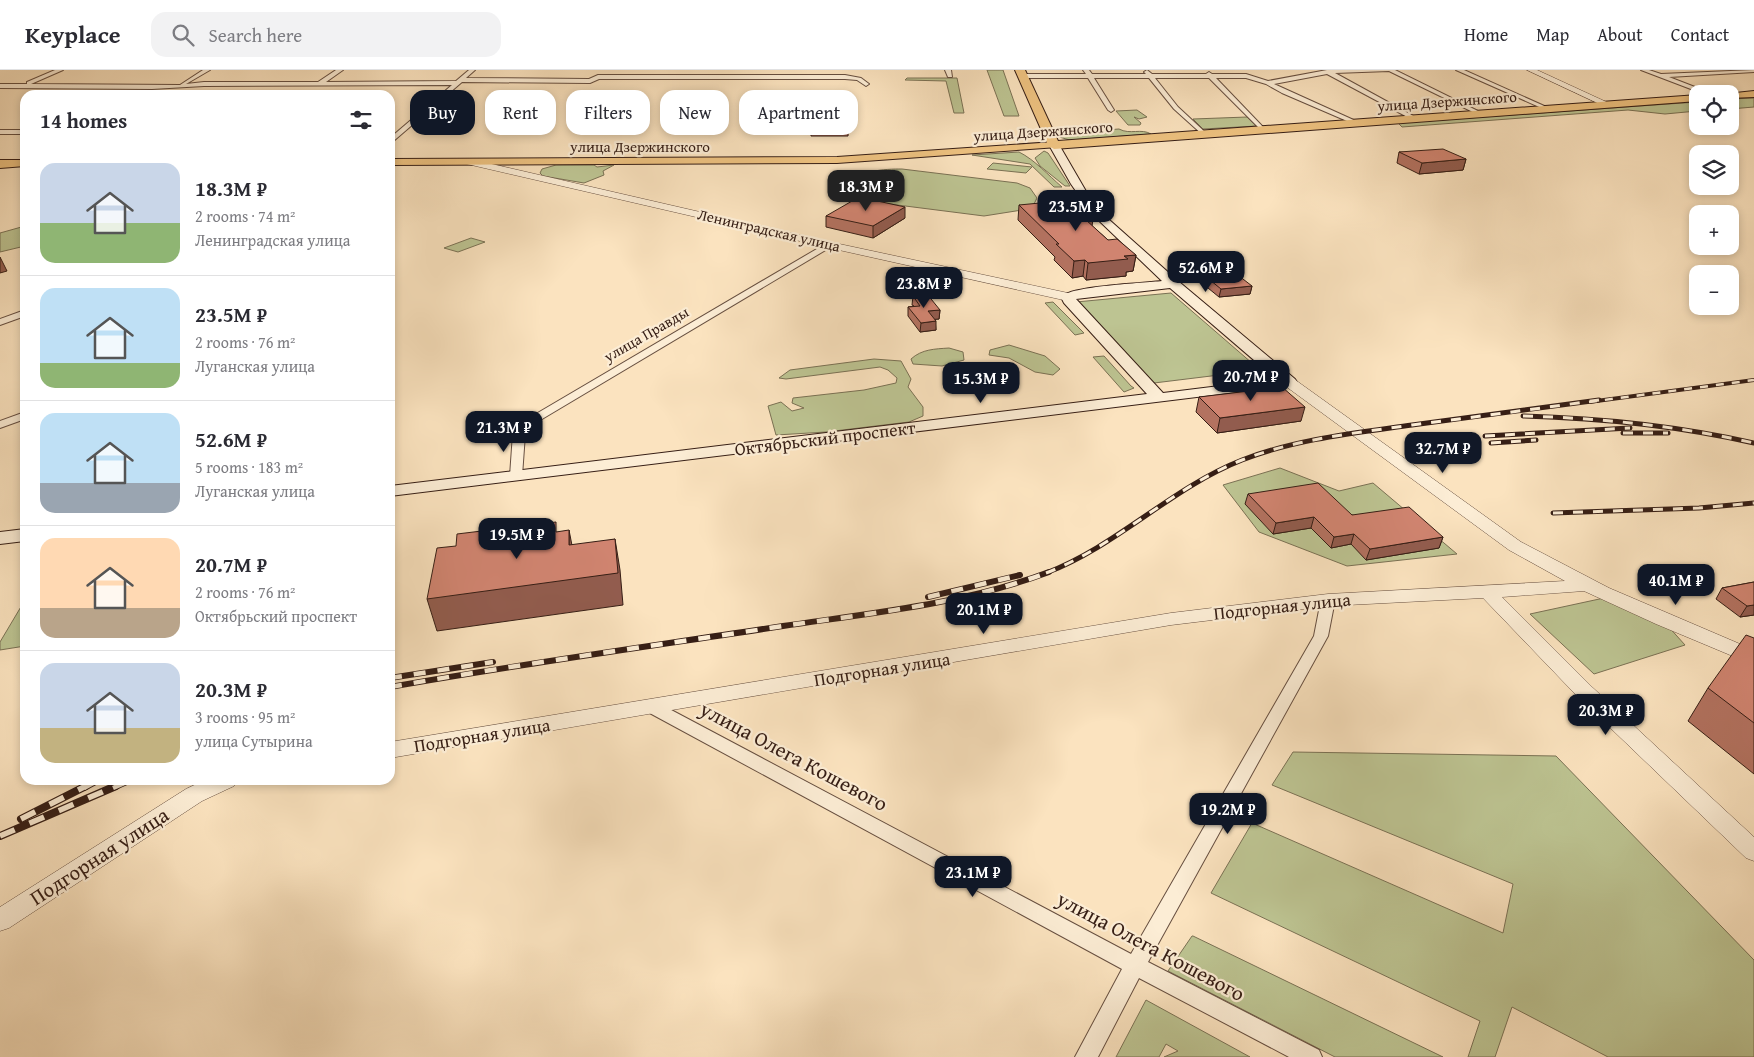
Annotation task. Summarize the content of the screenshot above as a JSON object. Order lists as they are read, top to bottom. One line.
{"streets":{"highway":["улица Дзержинского"],"main road":["Ленинградская улица","Октябрьский проспект"],"street":["улица Правды","Подгорная улица","улица Олега Кошевого"]},"crossings":[["улица Дзержинского","Ленинградская улица"],["Ленинградская улица","улица Правды"],["улица Правды","Октябрьский проспект"],["Подгорная улица","улица Олега Кошевого"]],"page":{"header":"Keyplace","search":"Search here","nav":["Home","Map","About","Contact"],"map_buttons":["+","−"],"chip":["Buy","Rent","Filters","New","Apartment"],"heading":"14 homes","list":[{"name":"18.3M ₽","note":"2 rooms · 74 m² · Ленинградская улица"},{"name":"23.5M ₽","note":"2 rooms · 76 m² · Луганская улица"},{"name":"52.6M ₽","note":"5 rooms · 183 m² · Луганская улица"},{"name":"20.7M ₽","note":"2 rooms · 76 m² · Октябрьский проспект"},{"name":"20.3M ₽","note":"3 rooms · 95 m² · улица Сутырина"}],"price":["18.3M ₽","23.5M ₽","52.6M ₽","23.8M ₽","20.7M ₽","15.3M ₽","21.3M ₽","32.7M ₽","19.5M ₽","40.1M ₽","20.1M ₽","20.3M ₽","19.2M ₽","23.1M ₽"]}}
